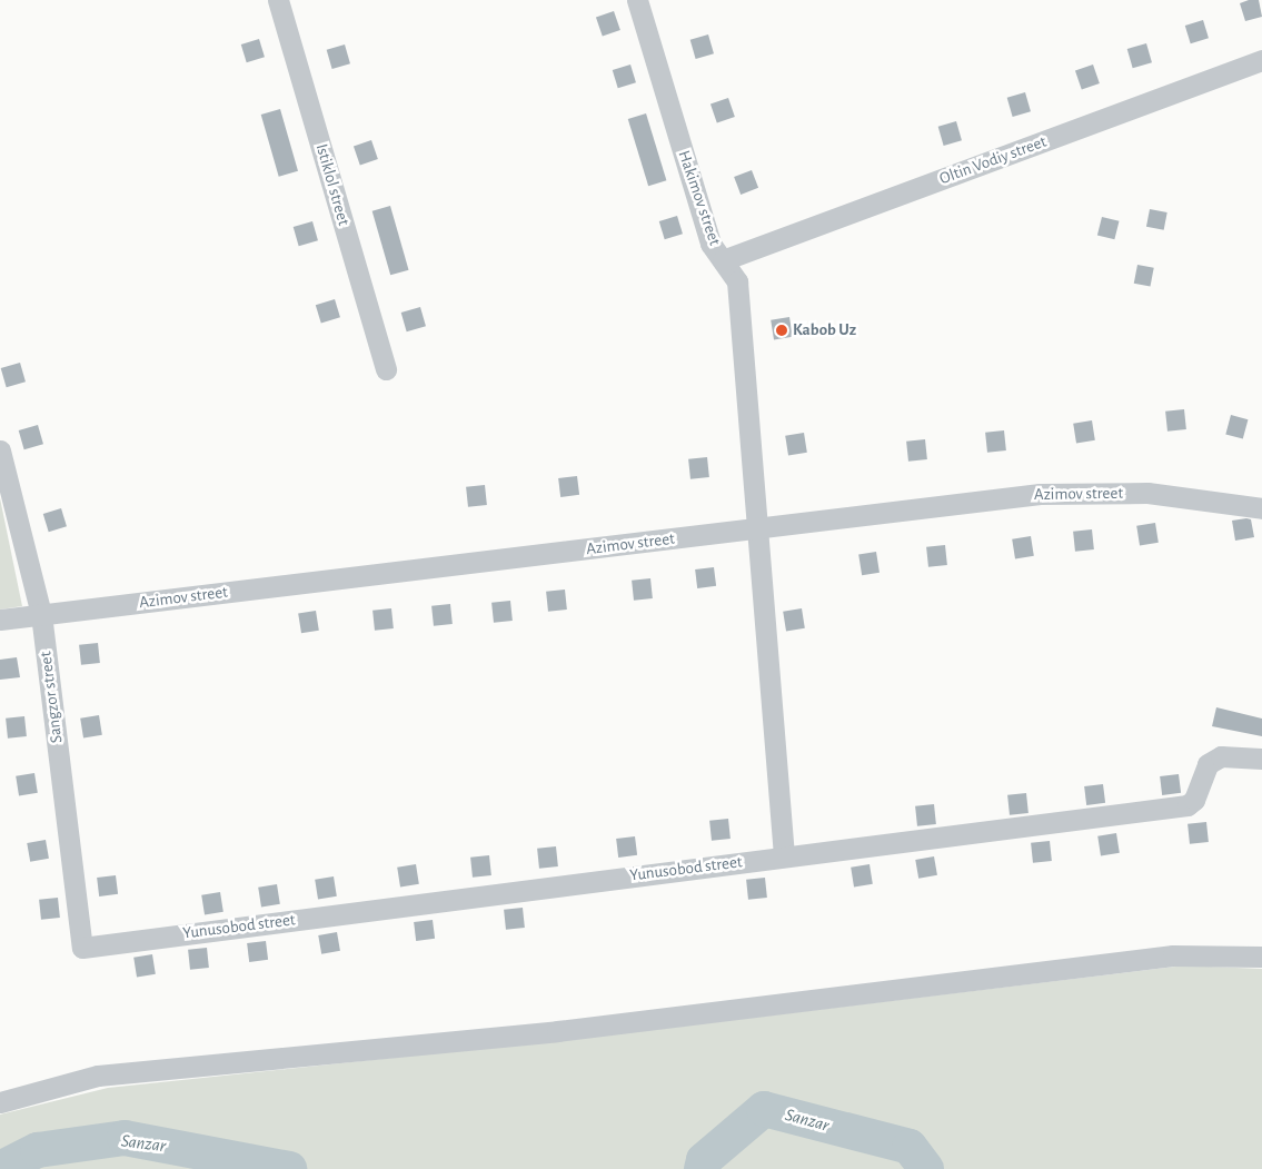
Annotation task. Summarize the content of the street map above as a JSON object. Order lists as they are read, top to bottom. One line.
{"streets":{"street":["Oltin Vodiy street","Istiklol street","Hakimov street","Azimov street","Sangzor street","Yunusobod street"]},"crossings":[["Oltin Vodiy street","Hakimov street"],["Hakimov street","Azimov street"],["Hakimov street","Yunusobod street"],["Azimov street","Sangzor street"],["Sangzor street","Yunusobod street"]],"water":["Sanzar"],"places":["Kabob Uz"]}
